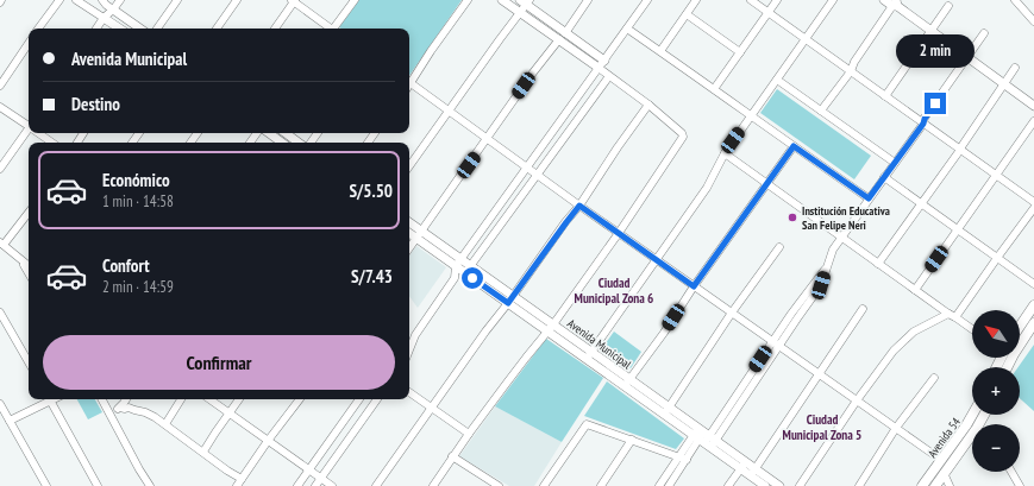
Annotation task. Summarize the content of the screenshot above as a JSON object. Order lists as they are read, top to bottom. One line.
{"streets":{"main road":["Avenida 54"],"street":["Avenida Municipal"]},"districts":["Ciudad Municipal Zona 6","Ciudad Municipal Zona 5"],"places":["Institución Educativa San Felipe Neri"],"north":"top left","page":{"banner":["Avenida Municipal","Destino"],"bubble":"2 min","list":[{"name":"Económico","note":"1 min · 14:58","value":"S/5.50"},{"name":"Confort","note":"2 min · 14:59","value":"S/7.43"}],"map_buttons":["+","−"],"buttons":"Confirmar"}}
